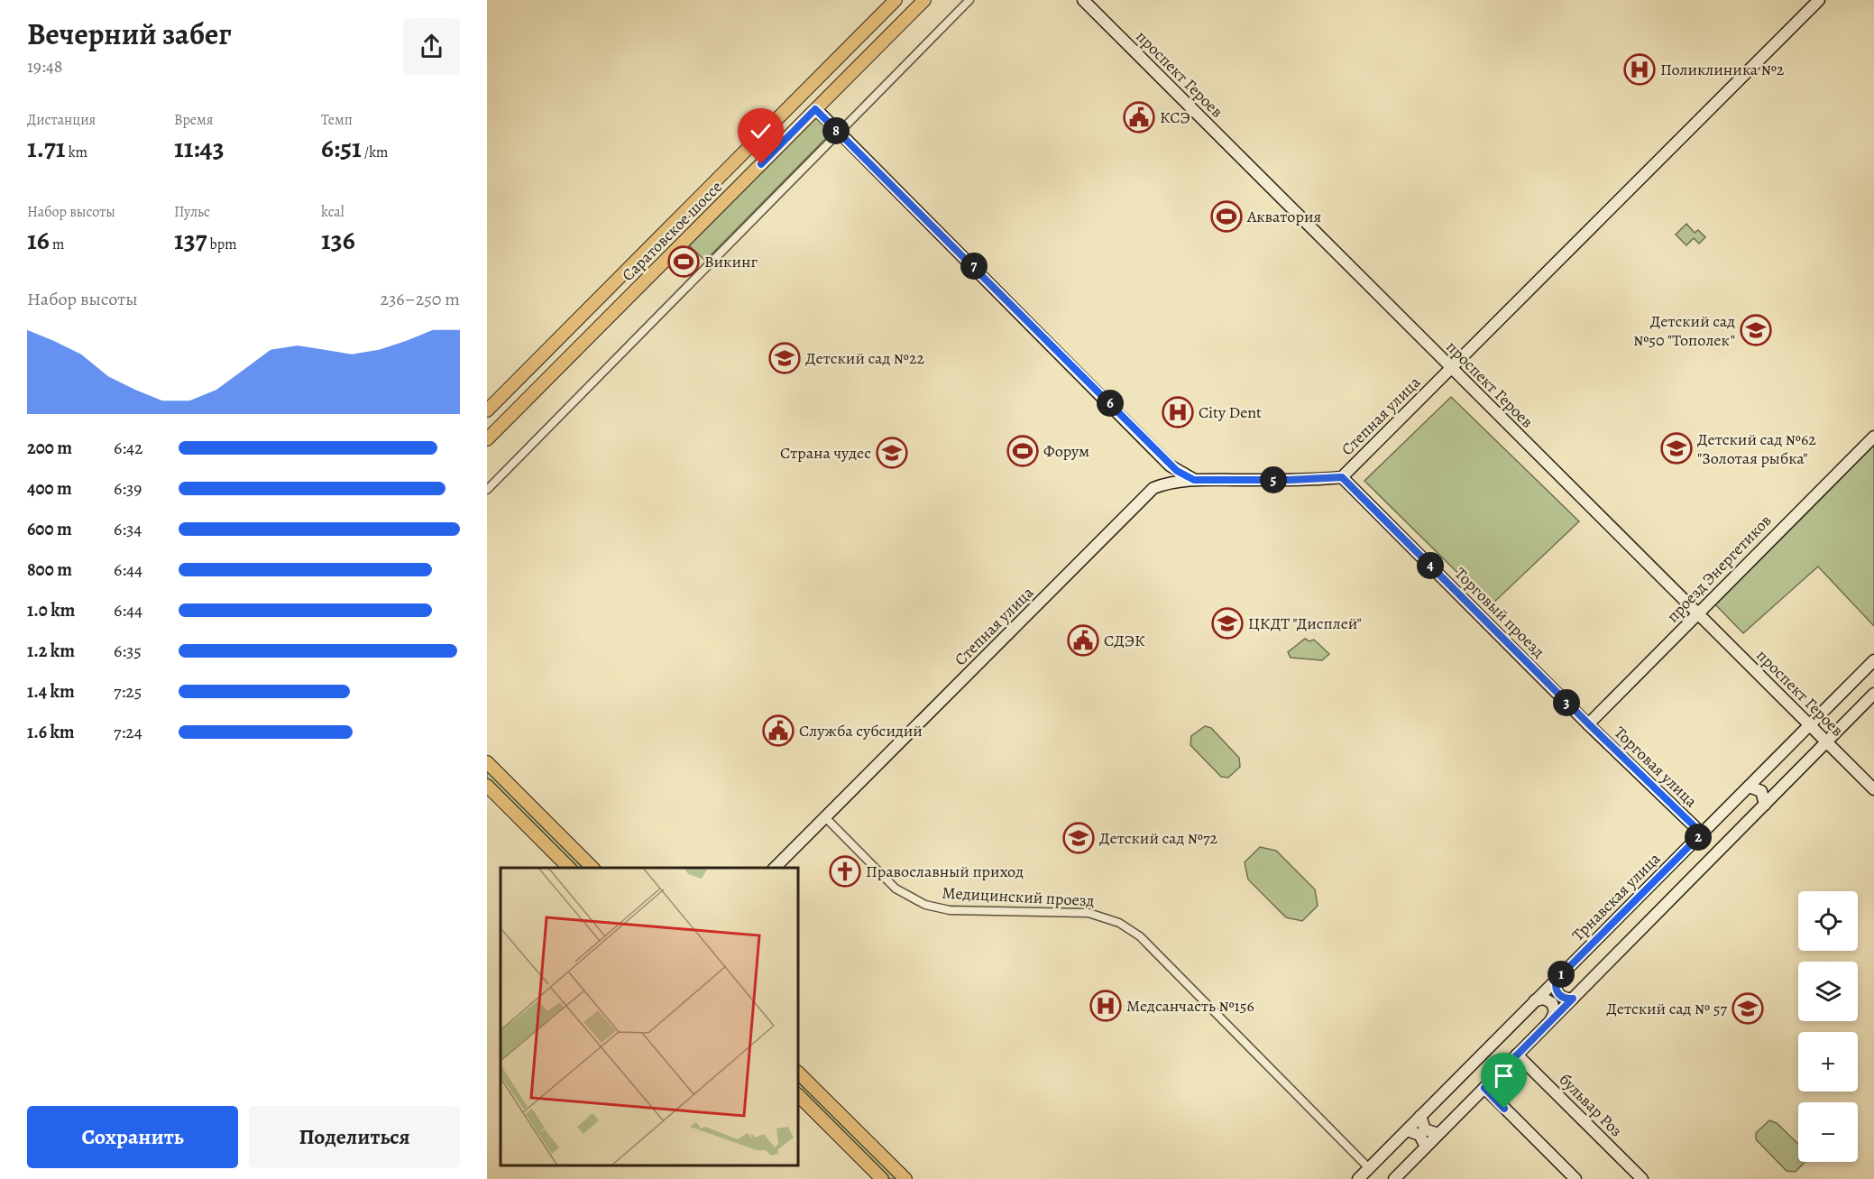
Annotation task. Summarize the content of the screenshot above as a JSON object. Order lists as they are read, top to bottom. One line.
{"streets":{"main road":["Саратовское шоссе"],"street":["проспект Героев","Степная улица","проезд Энергетиков","Торговый проезд","Торговая улица","Медицинский проезд","Трнавская улица","бульвар Роз"]},"crossings":[["проспект Героев","Степная улица"],["проспект Героев","проезд Энергетиков"],["проспект Героев","Трнавская улица"],["Степная улица","Торговый проезд"],["Степная улица","Медицинский проезд"],["проезд Энергетиков","Торговый проезд"],["проезд Энергетиков","Торговая улица"],["Торговый проезд","Торговая улица"],["Торговая улица","Трнавская улица"],["Медицинский проезд","Трнавская улица"]],"places":{"hospital":["Поликлиника №2","City Dent","Медсанчасть №156"],"public building":["КСЭ","СДЭК","Служба субсидий"],"sports":["Акватория","Викинг","Форум"],"school or university":["Детский сад №50 \"Тополек\"","Детский сад №22","Детский сад №62 \"Золотая рыбка\"","Страна чудес","ЦКДТ \"Дисплей\"","Детский сад №72","Детский сад № 57"],"church":["Православный приход"]},"page":{"heading":["Вечерний забег","19:48"],"stats":[["Дистанция","1.71 km"],["Время","11:43"],["Темп","6:51 /km"],["Набор высоты","16 m"],["Пульс","137 bpm"],["kcal","136"]],"pins":["8","7","6","5","4","3","2","1"],"chart":["Набор высоты","236–250 m"],"list":[{"name":"200 m","note":"6:42"},{"name":"400 m","note":"6:39"},{"name":"600 m","note":"6:34"},{"name":"800 m","note":"6:44"},{"name":"1.0 km","note":"6:44"},{"name":"1.2 km","note":"6:35"},{"name":"1.4 km","note":"7:25"},{"name":"1.6 km","note":"7:24"}],"map_buttons":["+","−"],"buttons":["Сохранить","Поделиться"]}}
